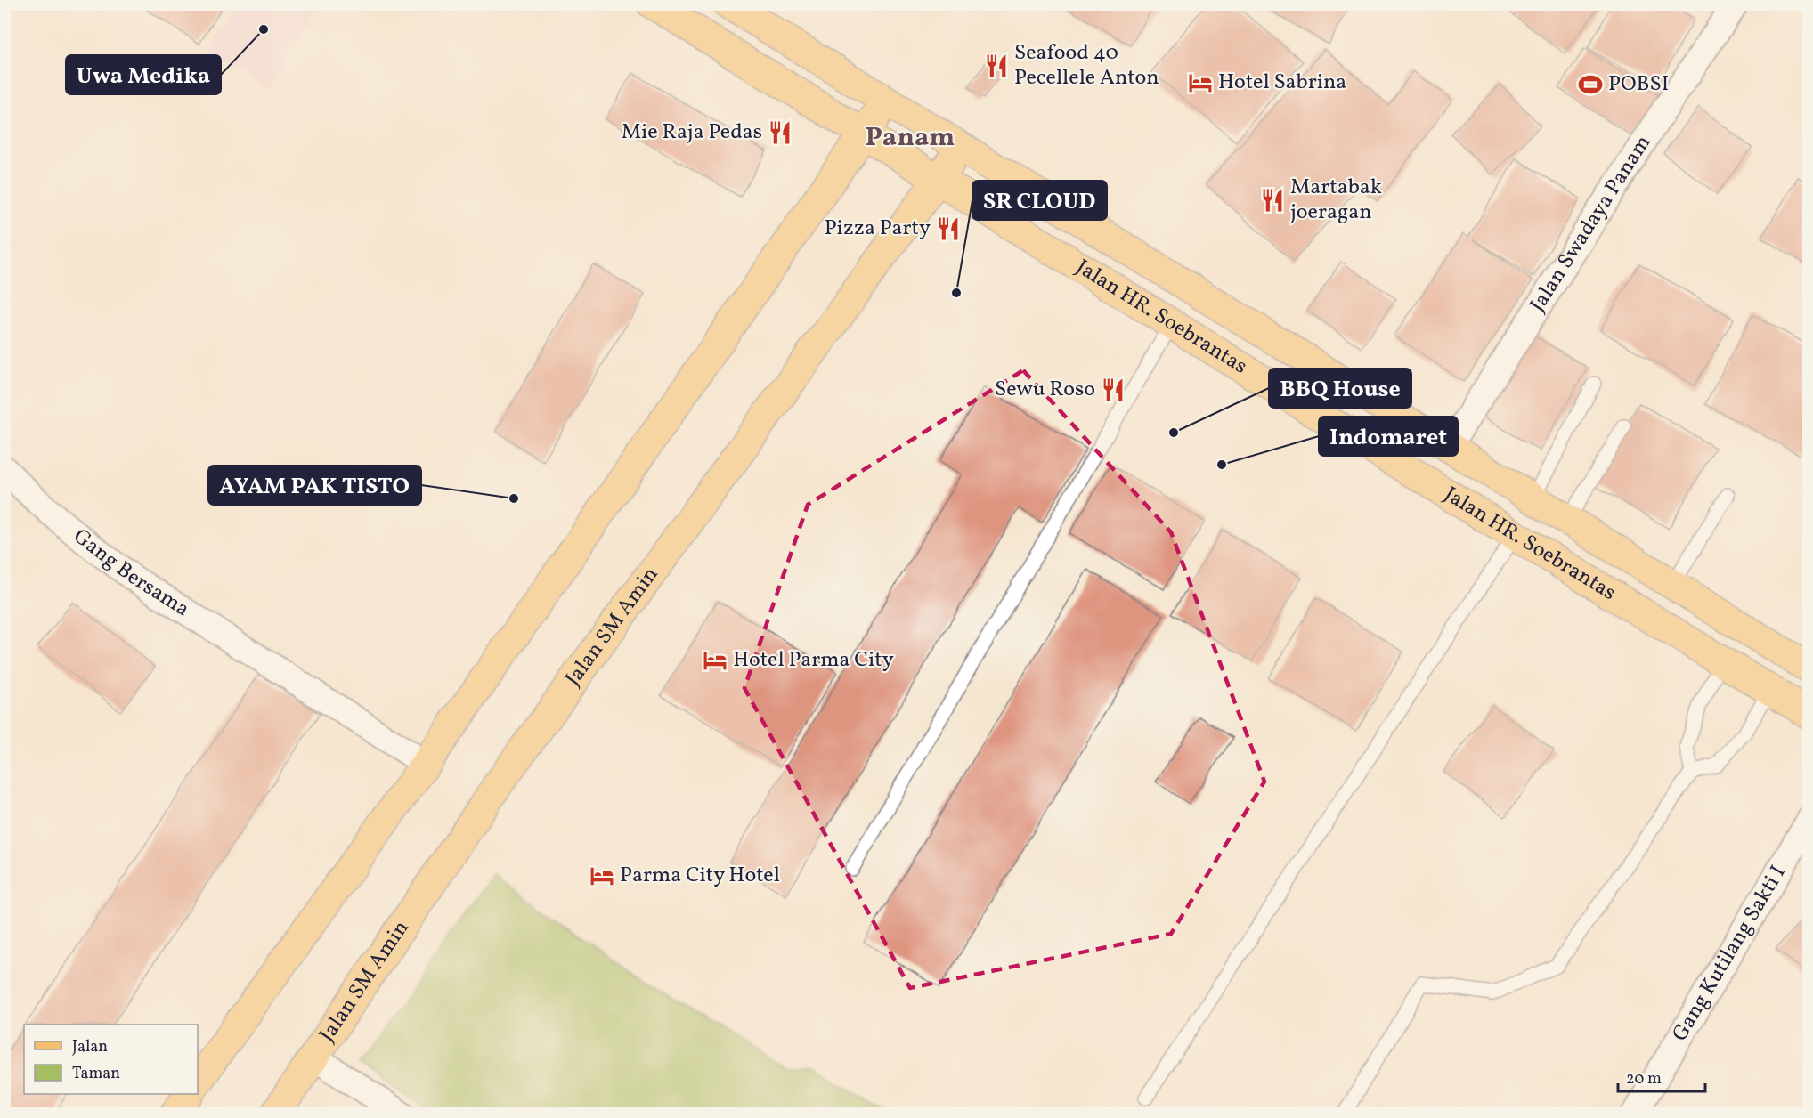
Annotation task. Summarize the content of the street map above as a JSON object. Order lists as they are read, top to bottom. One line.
{"streets":{"main road":["Jalan HR. Soebrantas","Jalan SM Amin"],"street":["Jalan Swadaya Panam","Gang Bersama","Gang Kutilang Sakti I"]},"crossings":[["Jalan Swadaya Panam","Jalan HR. Soebrantas"],["Jalan HR. Soebrantas","Jalan SM Amin"]],"districts":["Panam"],"places":{"other":["Uwa Medika","SR CLOUD","BBQ House","Indomaret","AYAM PAK TISTO"],"restaurant":["Seafood 40 Pecellele Anton","Mie Raja Pedas","Martabak joeragan","Pizza Party","Sewu Roso"],"hotel":["Hotel Sabrina","Hotel Parma City","Parma City Hotel"],"sports":["POBSI"]},"legend":["Jalan","Taman"],"scale_bar":"20 m"}
